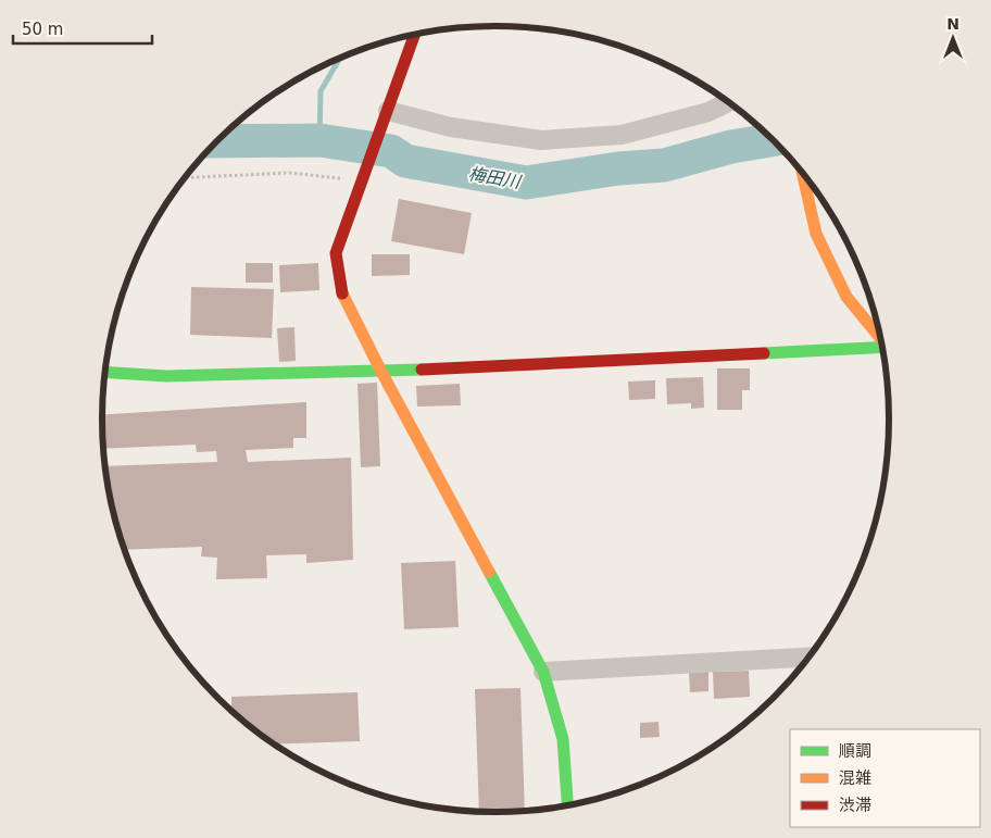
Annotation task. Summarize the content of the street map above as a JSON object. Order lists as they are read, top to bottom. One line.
{"water":["梅田川"],"legend":["順調","混雑","渋滞"],"scale_bar":"50 m","north":"top"}
